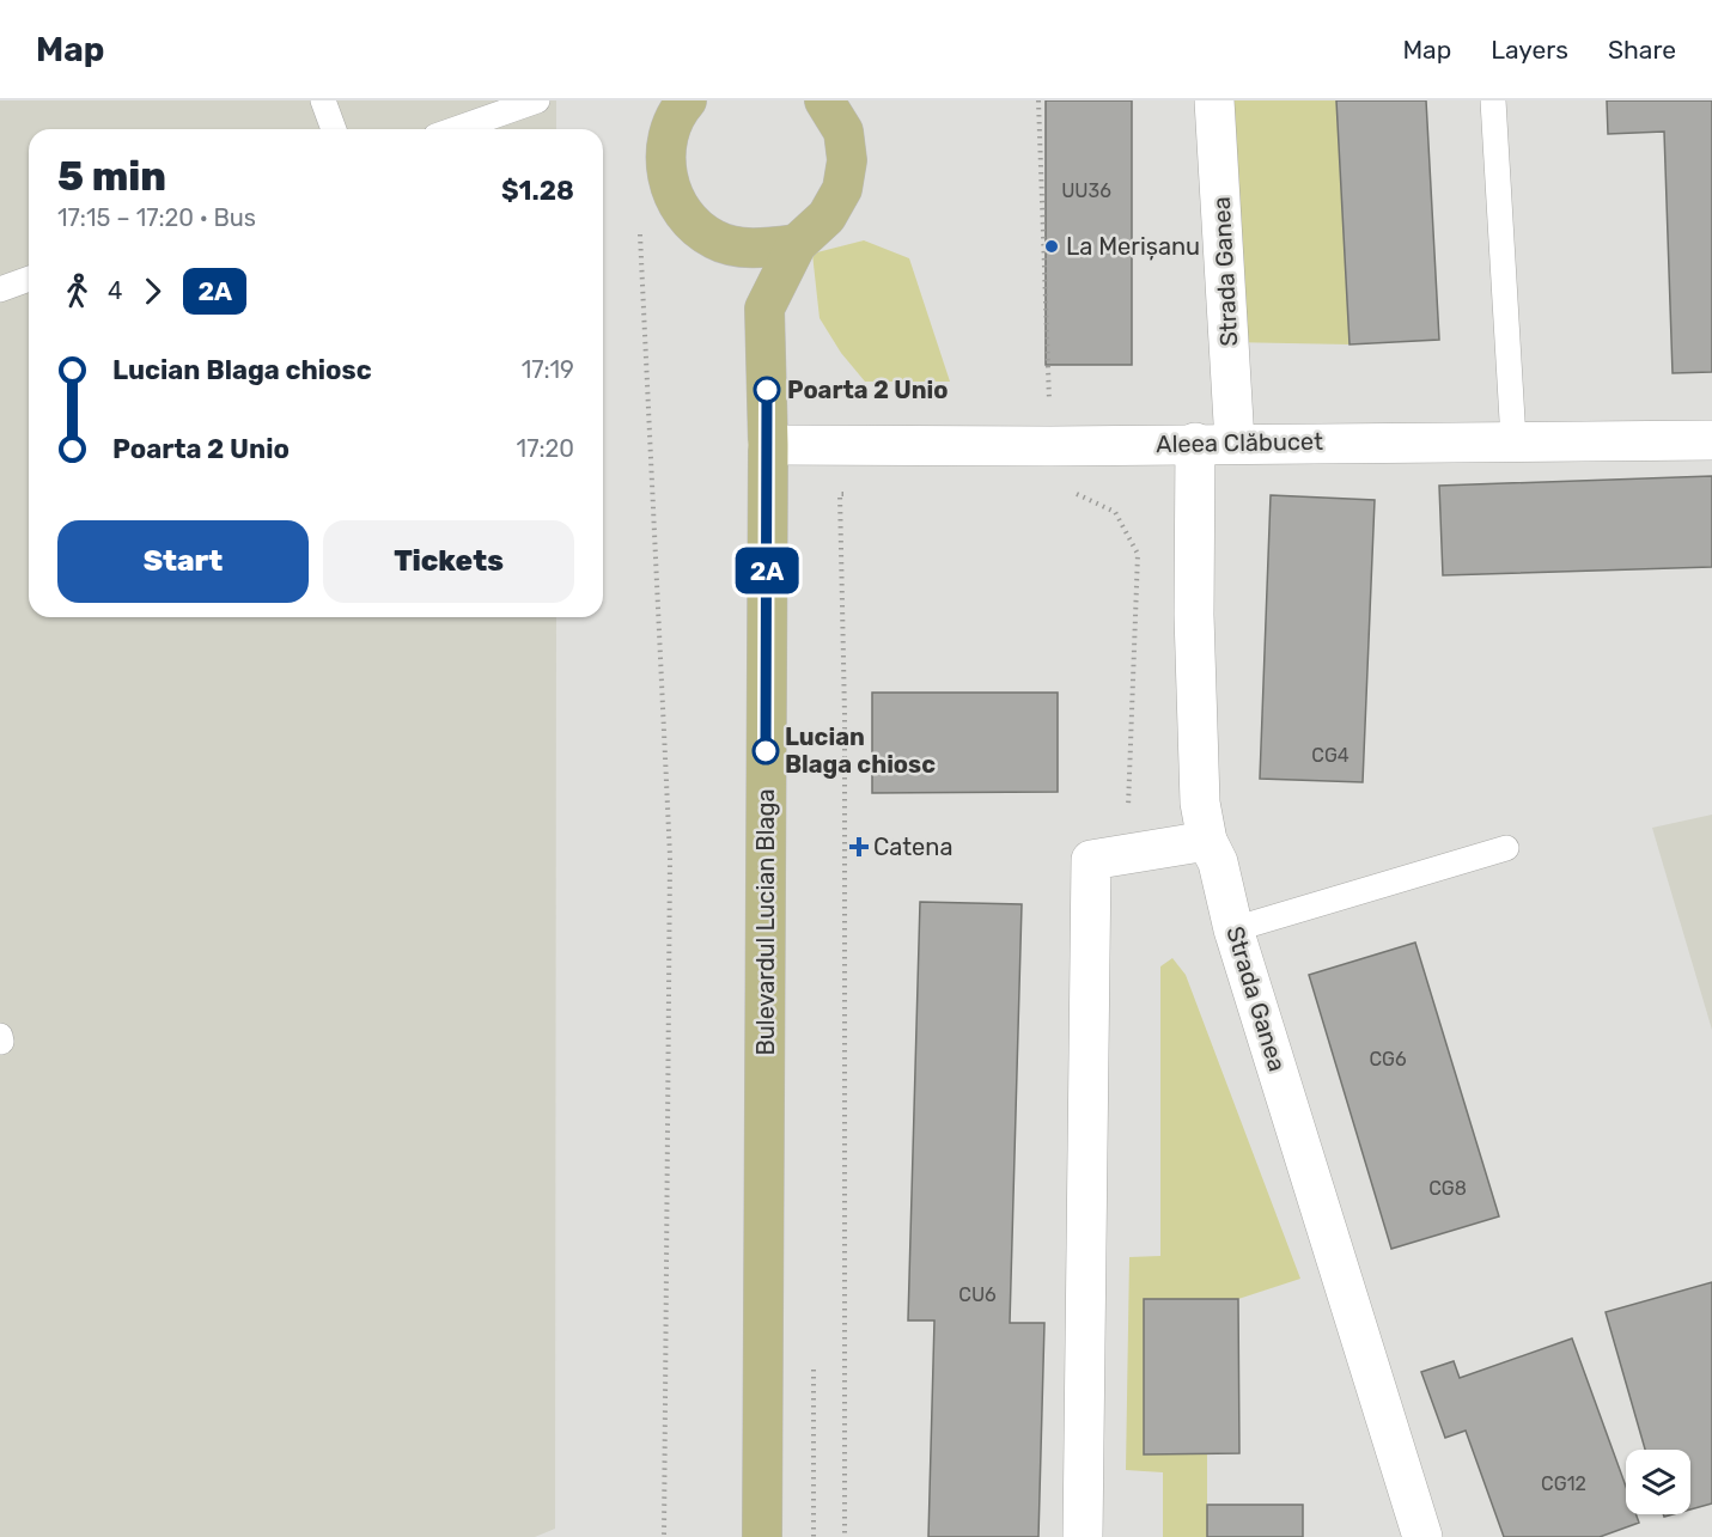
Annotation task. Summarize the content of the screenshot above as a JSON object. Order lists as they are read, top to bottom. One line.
{"streets":{"main road":["Bulevardul Lucian Blaga"],"street":["Strada Ganea","Aleea Clăbucet"]},"crossings":[["Strada Ganea","Aleea Clăbucet"],["Aleea Clăbucet","Bulevardul Lucian Blaga"]],"places":{"other":["La Merișanu","Poarta 2 Unio","Lucian Blaga chiosc"],"health":["Catena"]},"lines":["bus line 2A"],"house_numbers":["UU36","CG4","CG6","CG8","CU6","CG12"],"page":{"header":"Map","nav":["Map","Layers","Share"],"on_map":"2A","heading":["5 min","17:15 – 17:20 · Bus","$1.28"],"legs":["4","2A"],"list":[{"name":"Lucian Blaga chiosc","value":"17:19"},{"name":"Poarta 2 Unio","value":"17:20"}],"buttons":["Start","Tickets"]}}
